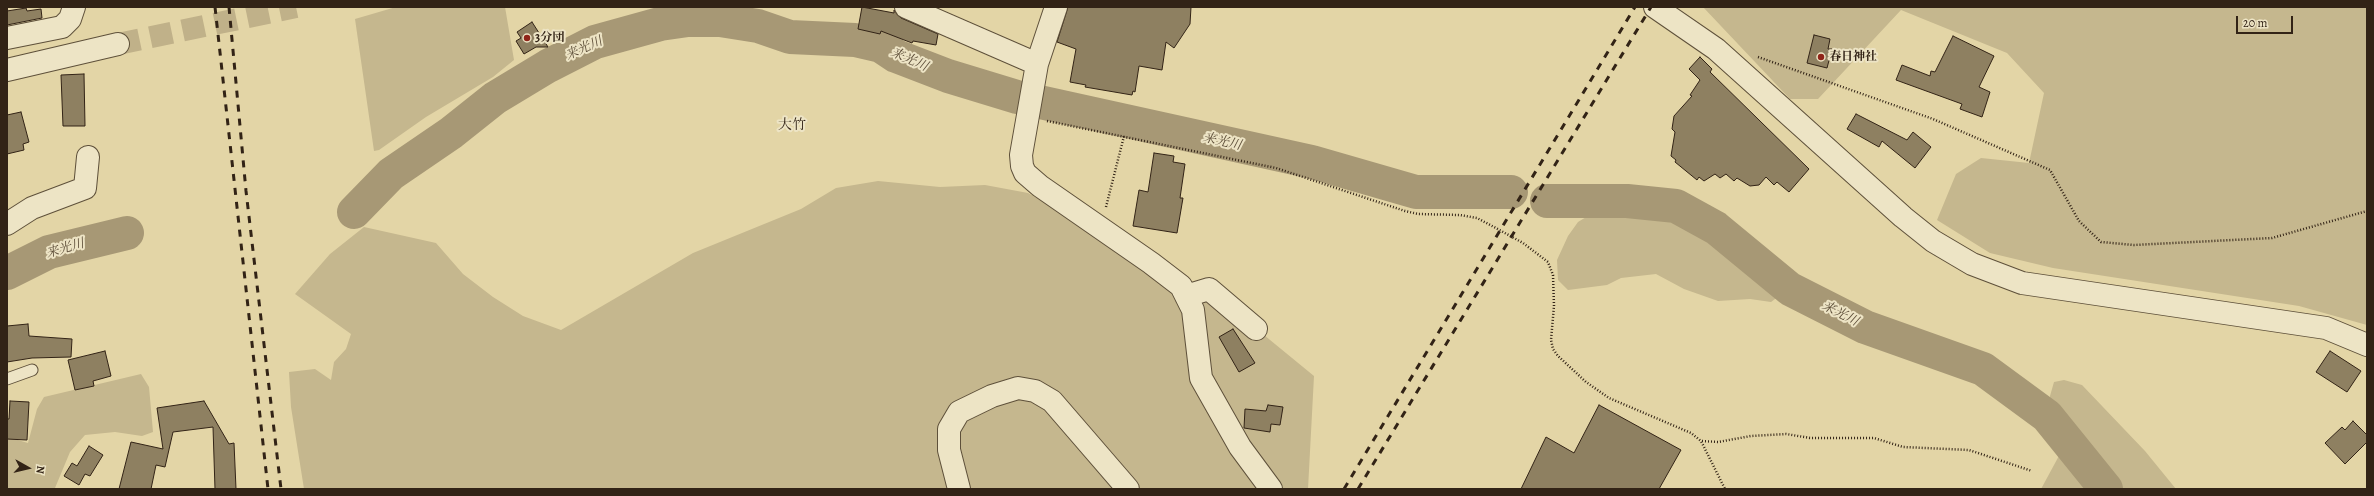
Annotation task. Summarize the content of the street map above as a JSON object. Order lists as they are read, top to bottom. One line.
{"districts":["大竹"],"water":["来光川"],"places":["3分団","春日神社"],"scale_bar":"20 m","north":"right"}
